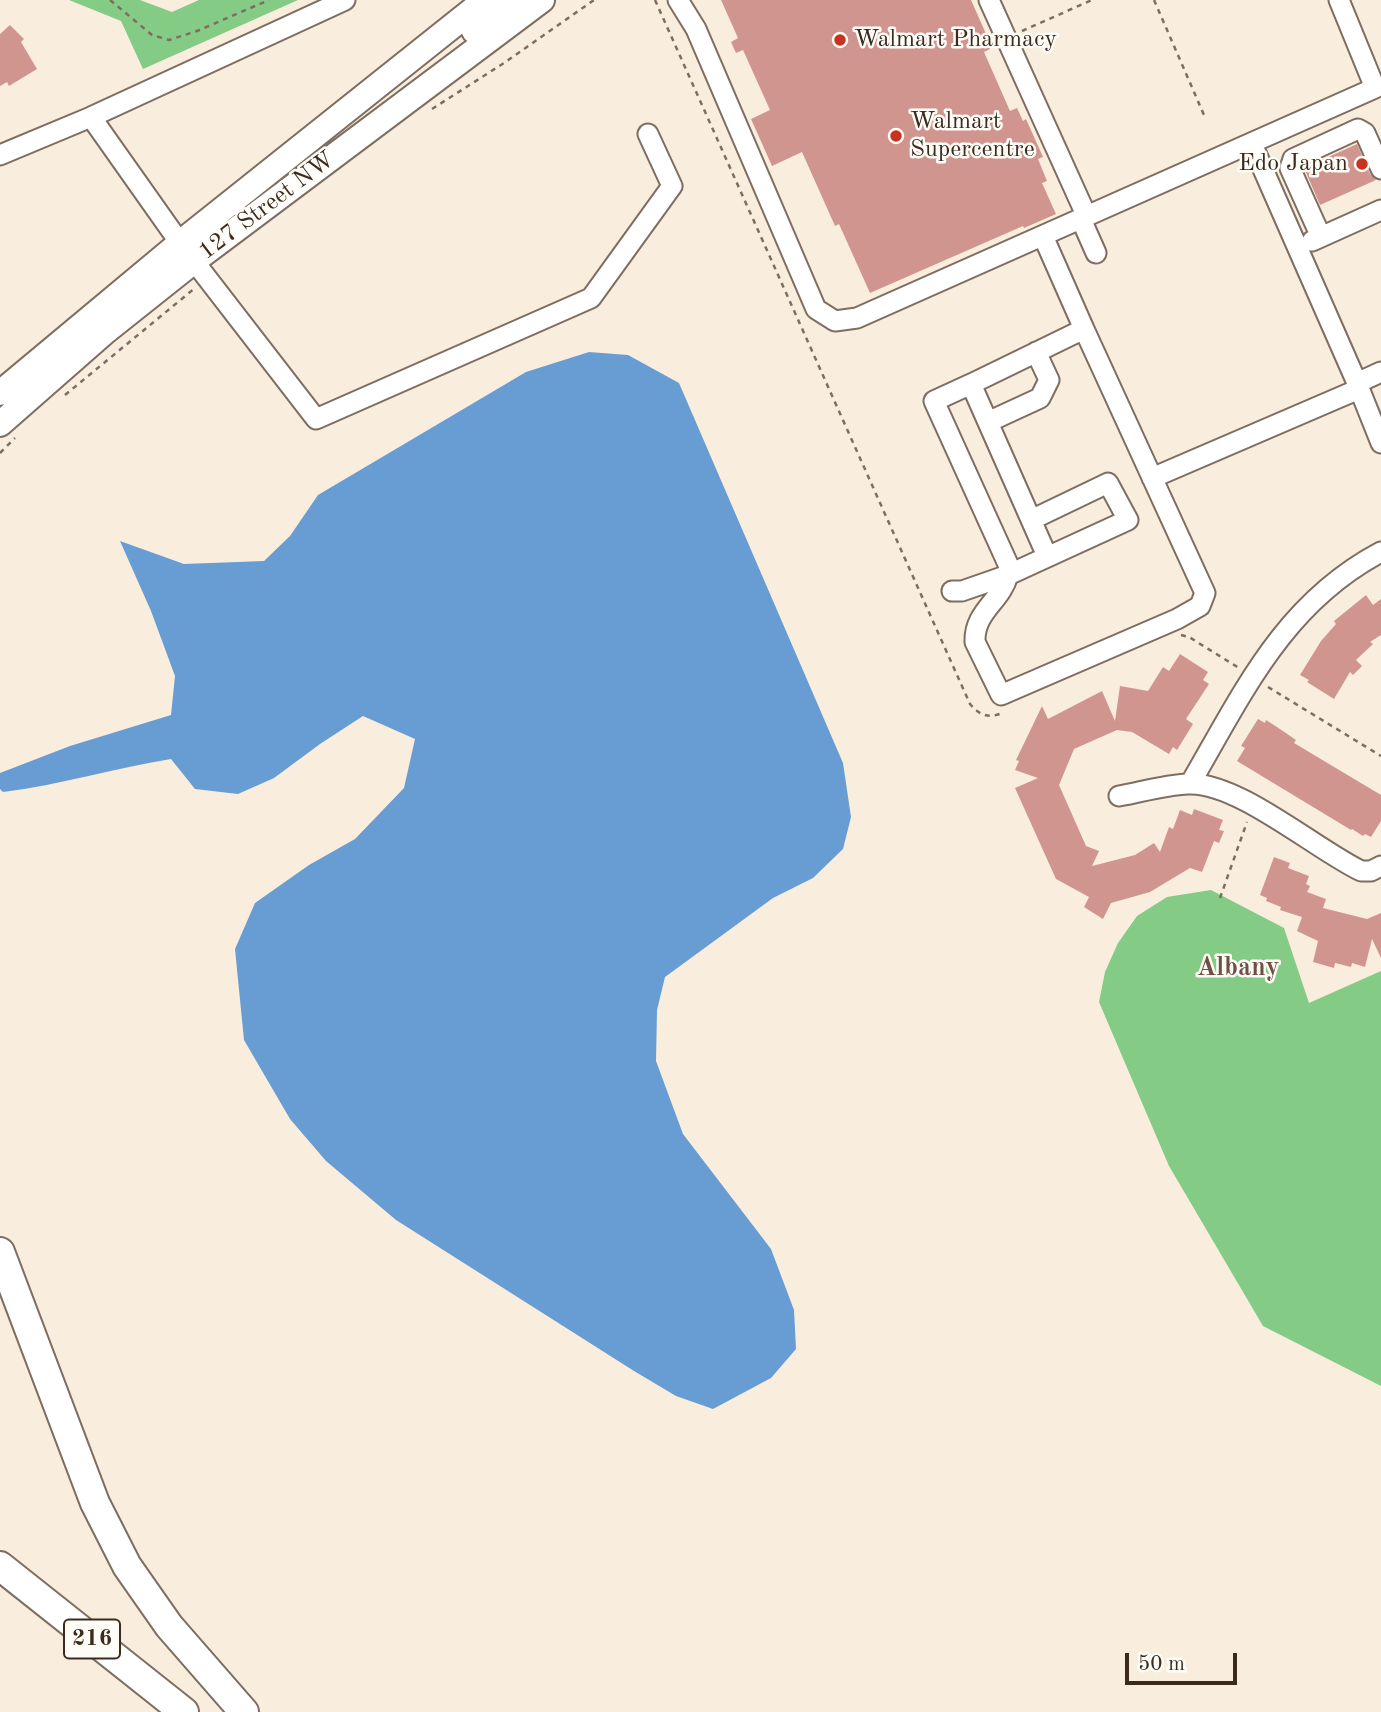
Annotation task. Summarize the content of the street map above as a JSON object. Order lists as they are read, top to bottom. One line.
{"streets":{"highway":["216"],"main road":["127 Street NW"]},"districts":["Albany"],"places":["Walmart Pharmacy","Walmart Supercentre","Edo Japan"],"scale_bar":"50 m"}
